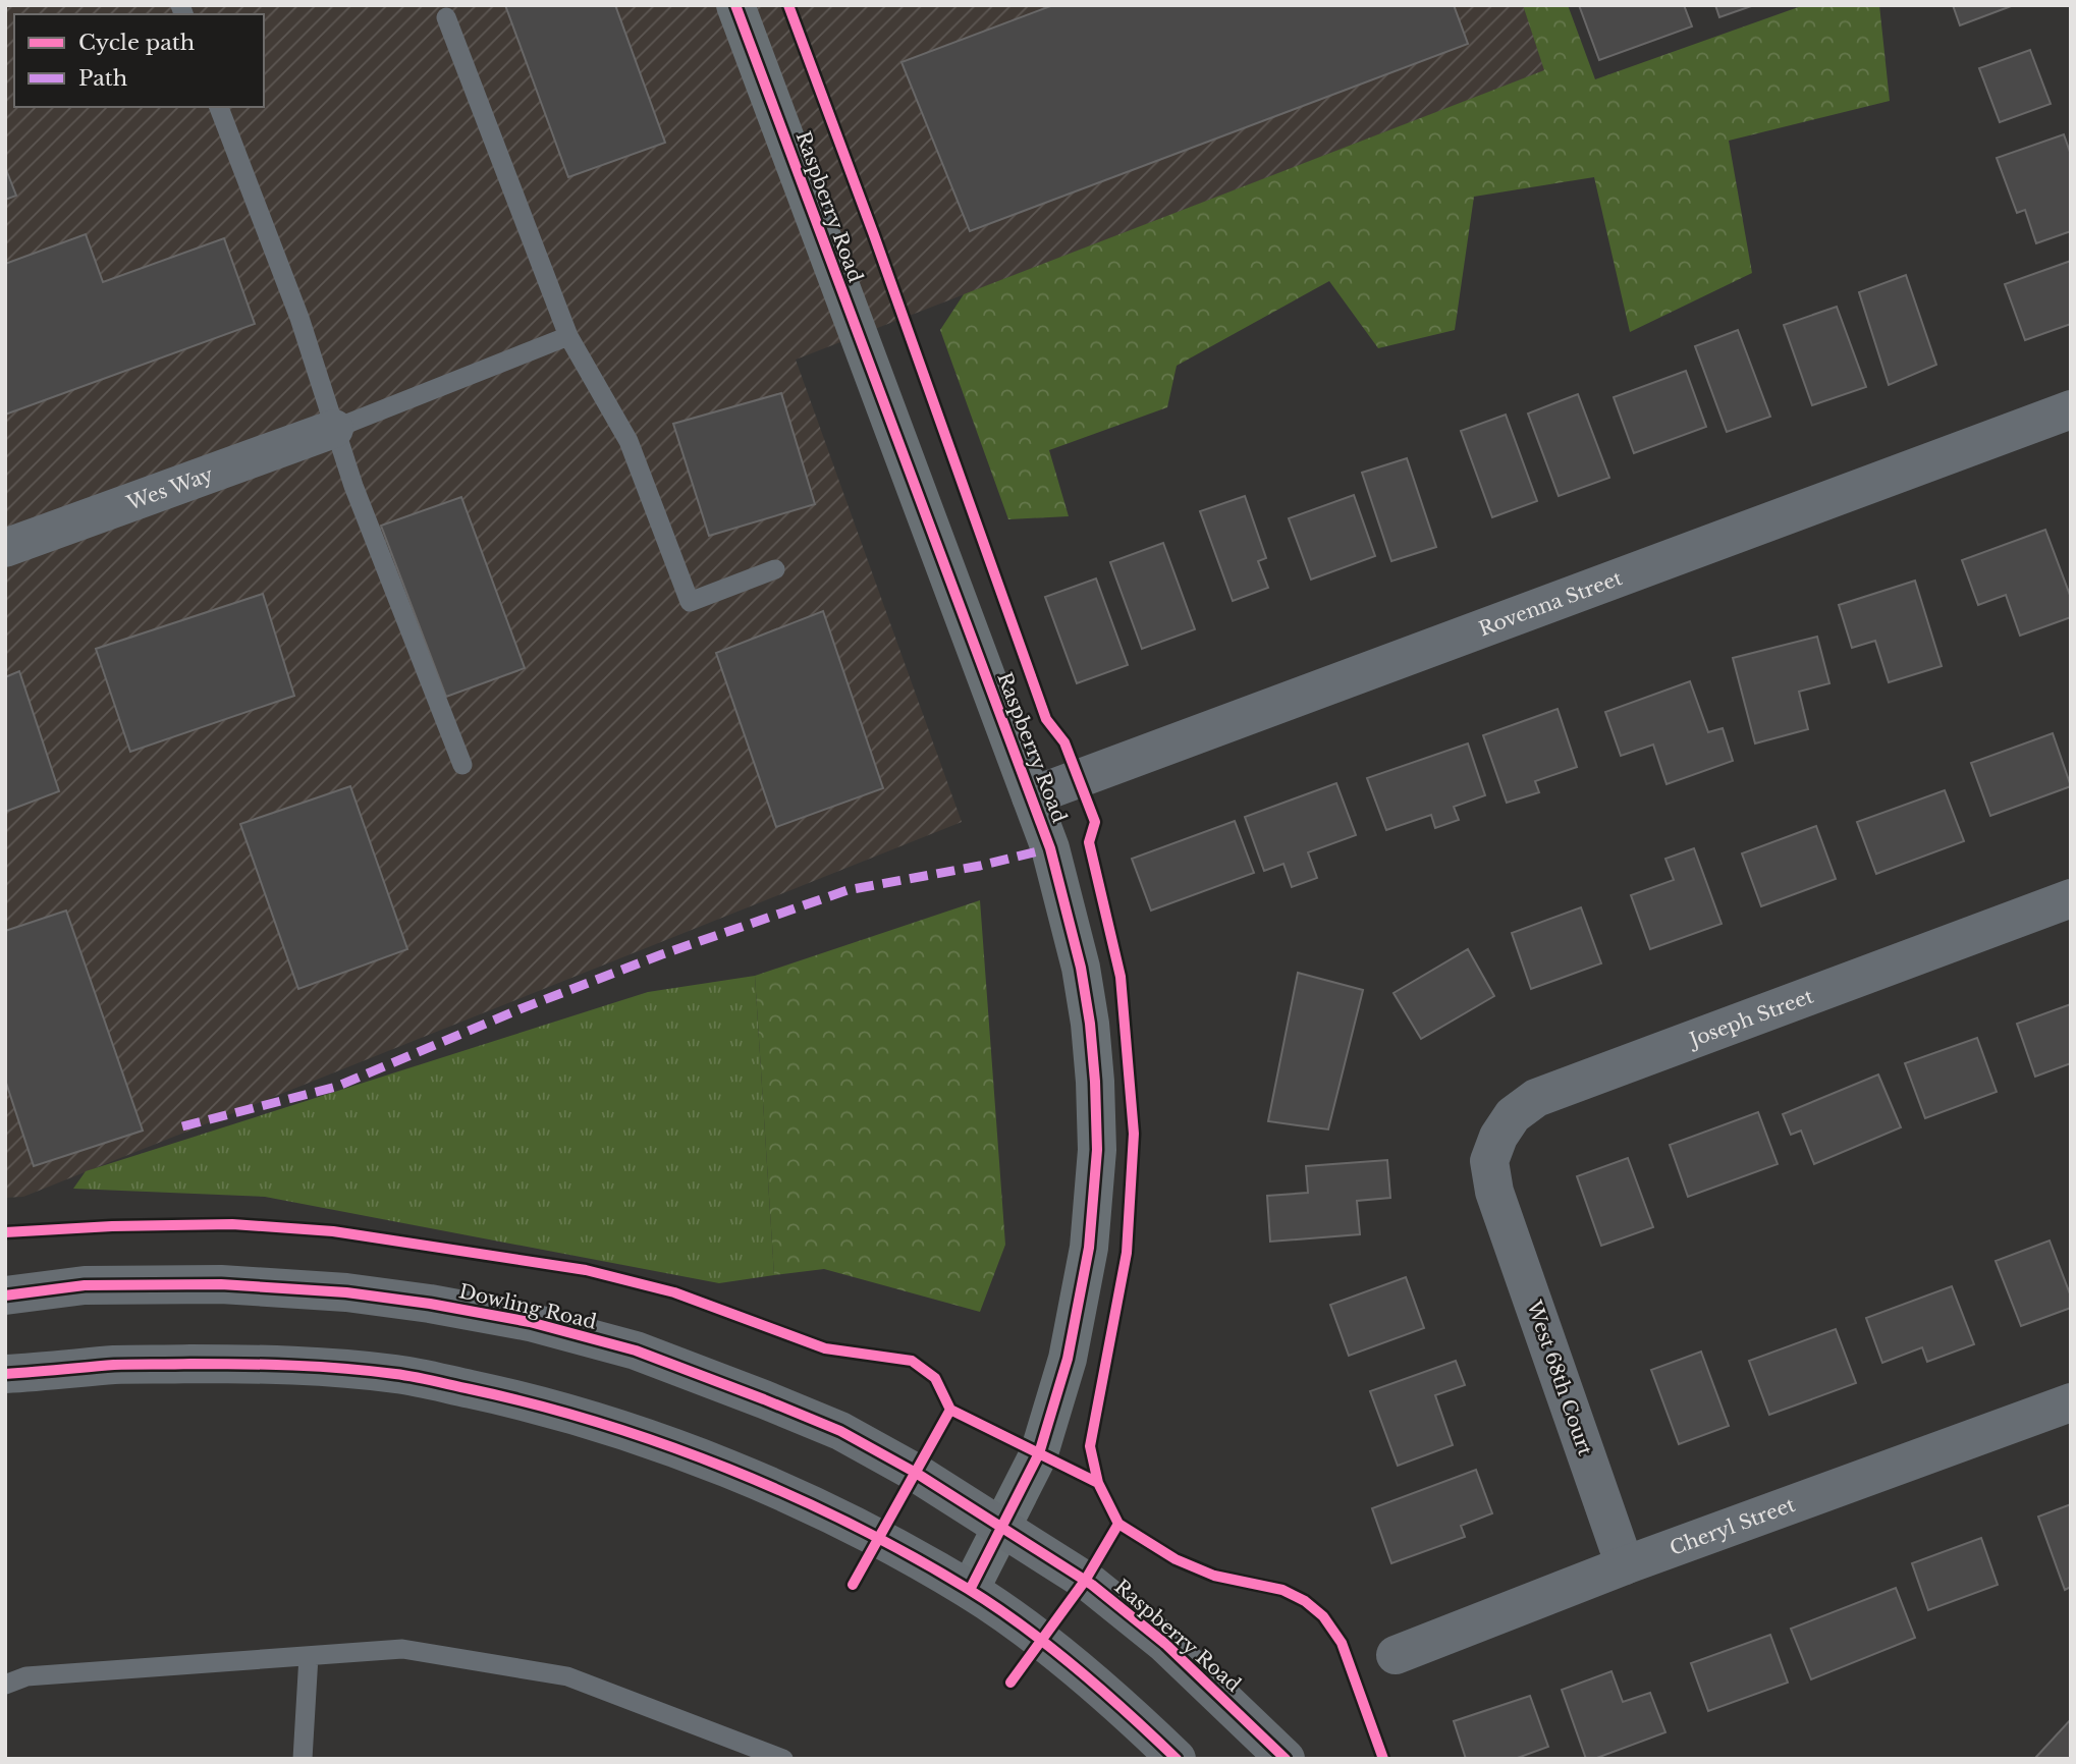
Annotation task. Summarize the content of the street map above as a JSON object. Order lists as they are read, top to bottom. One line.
{"streets":{"main road":["Raspberry Road","Dowling Road"],"street":["Wes Way","Rovenna Street","Joseph Street","West 68th Court","Cheryl Street"]},"crossings":[["Raspberry Road","Rovenna Street"],["Raspberry Road","Dowling Road"],["Joseph Street","West 68th Court"],["West 68th Court","Cheryl Street"]],"legend":["Cycle path","Path"]}
